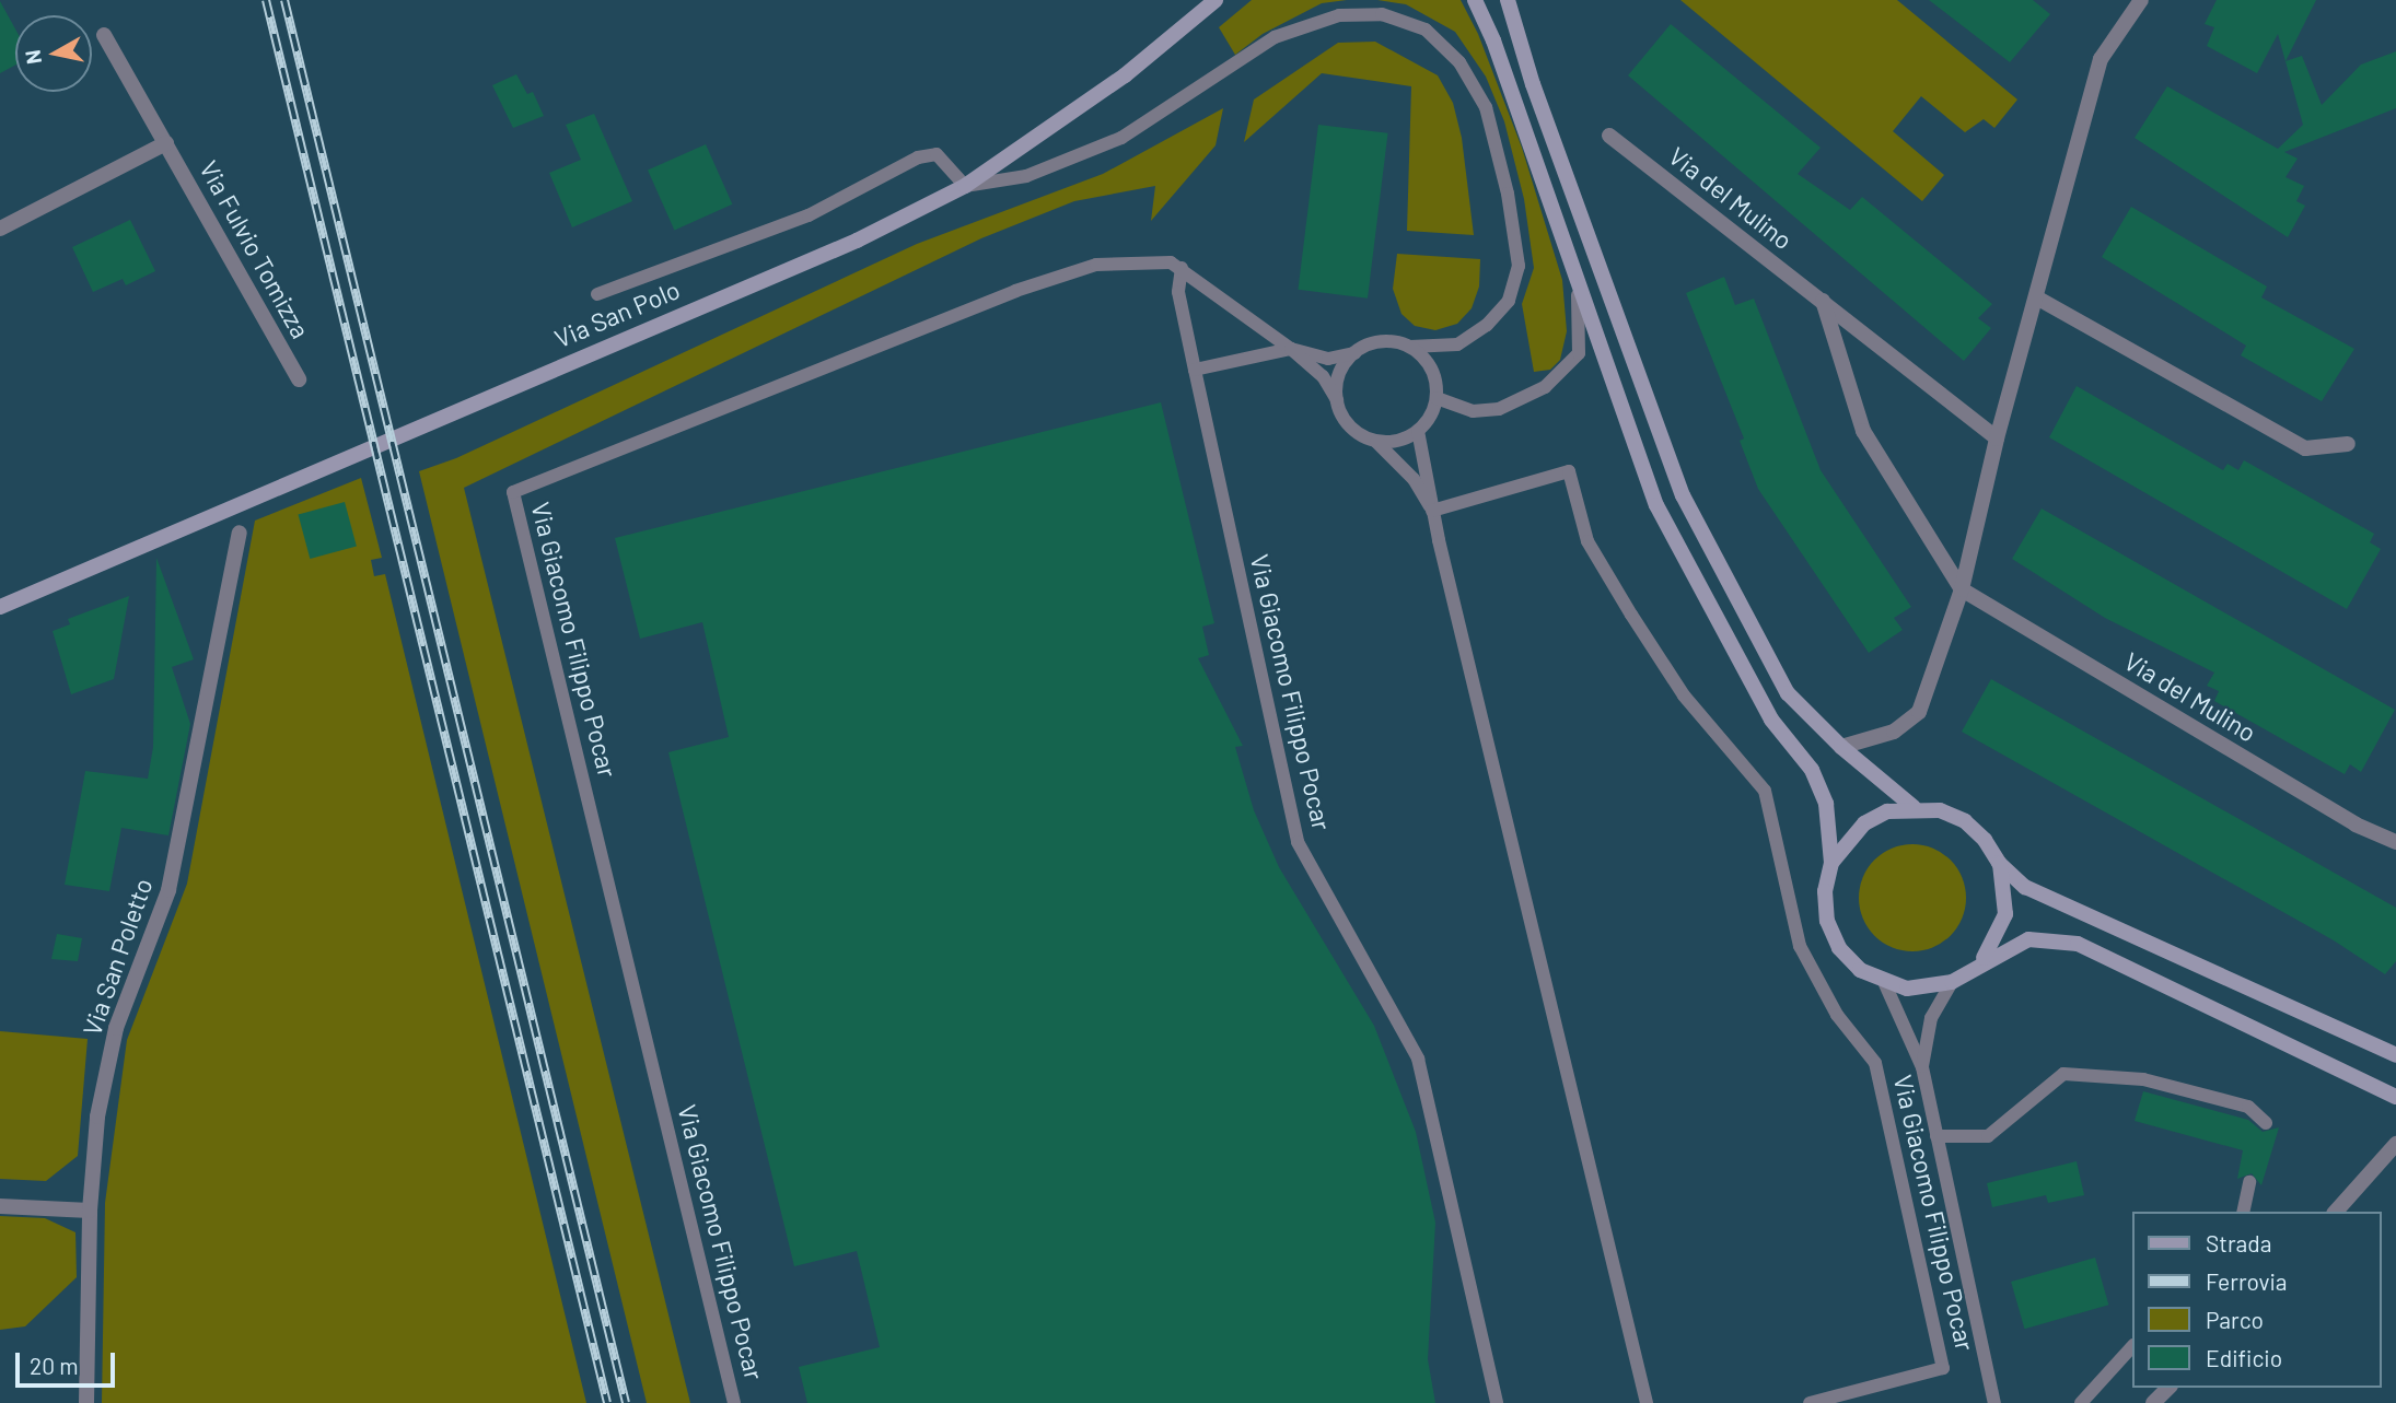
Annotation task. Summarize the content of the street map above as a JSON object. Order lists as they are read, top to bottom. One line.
{"streets":{"main road":["Via San Polo","Via Giacomo Filippo Pocar"],"street":["Via del Mulino","Via Fulvio Tomizza","Via San Poletto"]},"legend":["Strada","Ferrovia","Parco","Edificio"],"scale_bar":"20 m","north":"left"}
